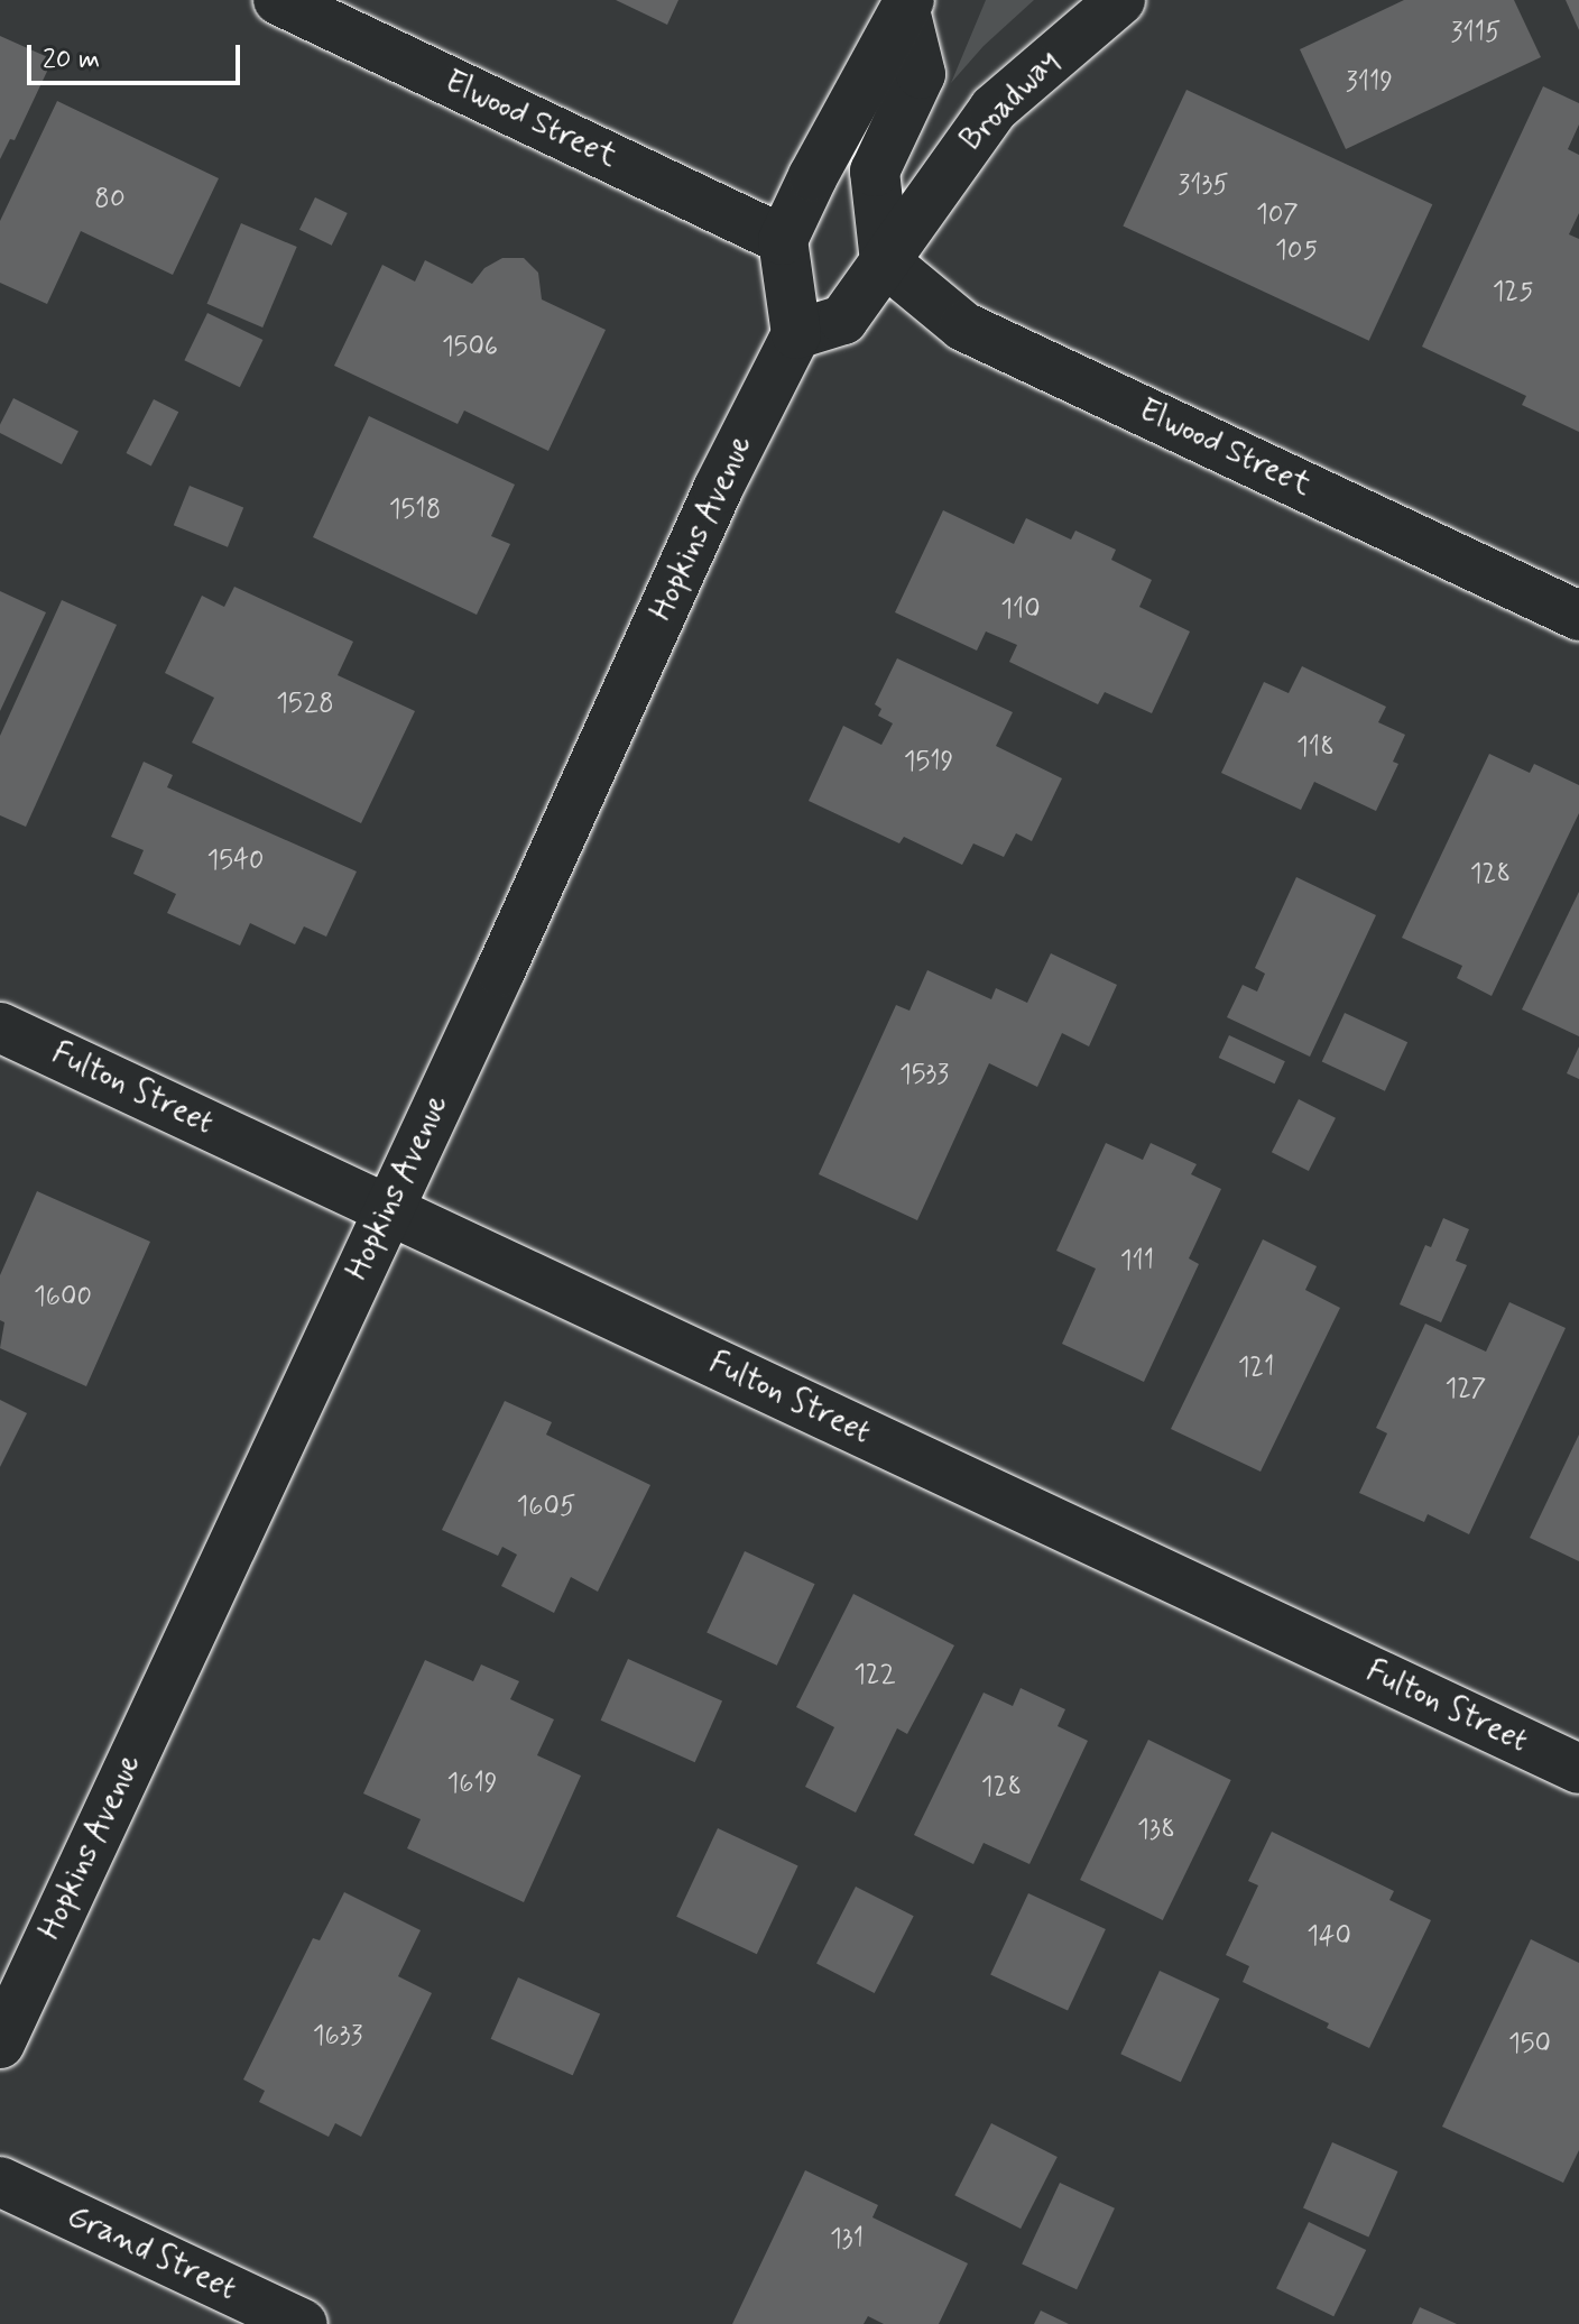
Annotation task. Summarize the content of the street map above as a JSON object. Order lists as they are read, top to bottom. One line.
{"streets":{"street":["Broadway","Elwood Street","Hopkins Avenue","Fulton Street","Grand Street"]},"crossings":[["Broadway","Elwood Street"],["Hopkins Avenue","Fulton Street"]],"house_numbers":["3115","3119","3135","80","107","105","125","1506","1518","110","1528","118","1519","1540","128","1533","111","1600","121","127","1605","122","1619","128","138","140","1633","150","131"],"scale_bar":"20 m"}
